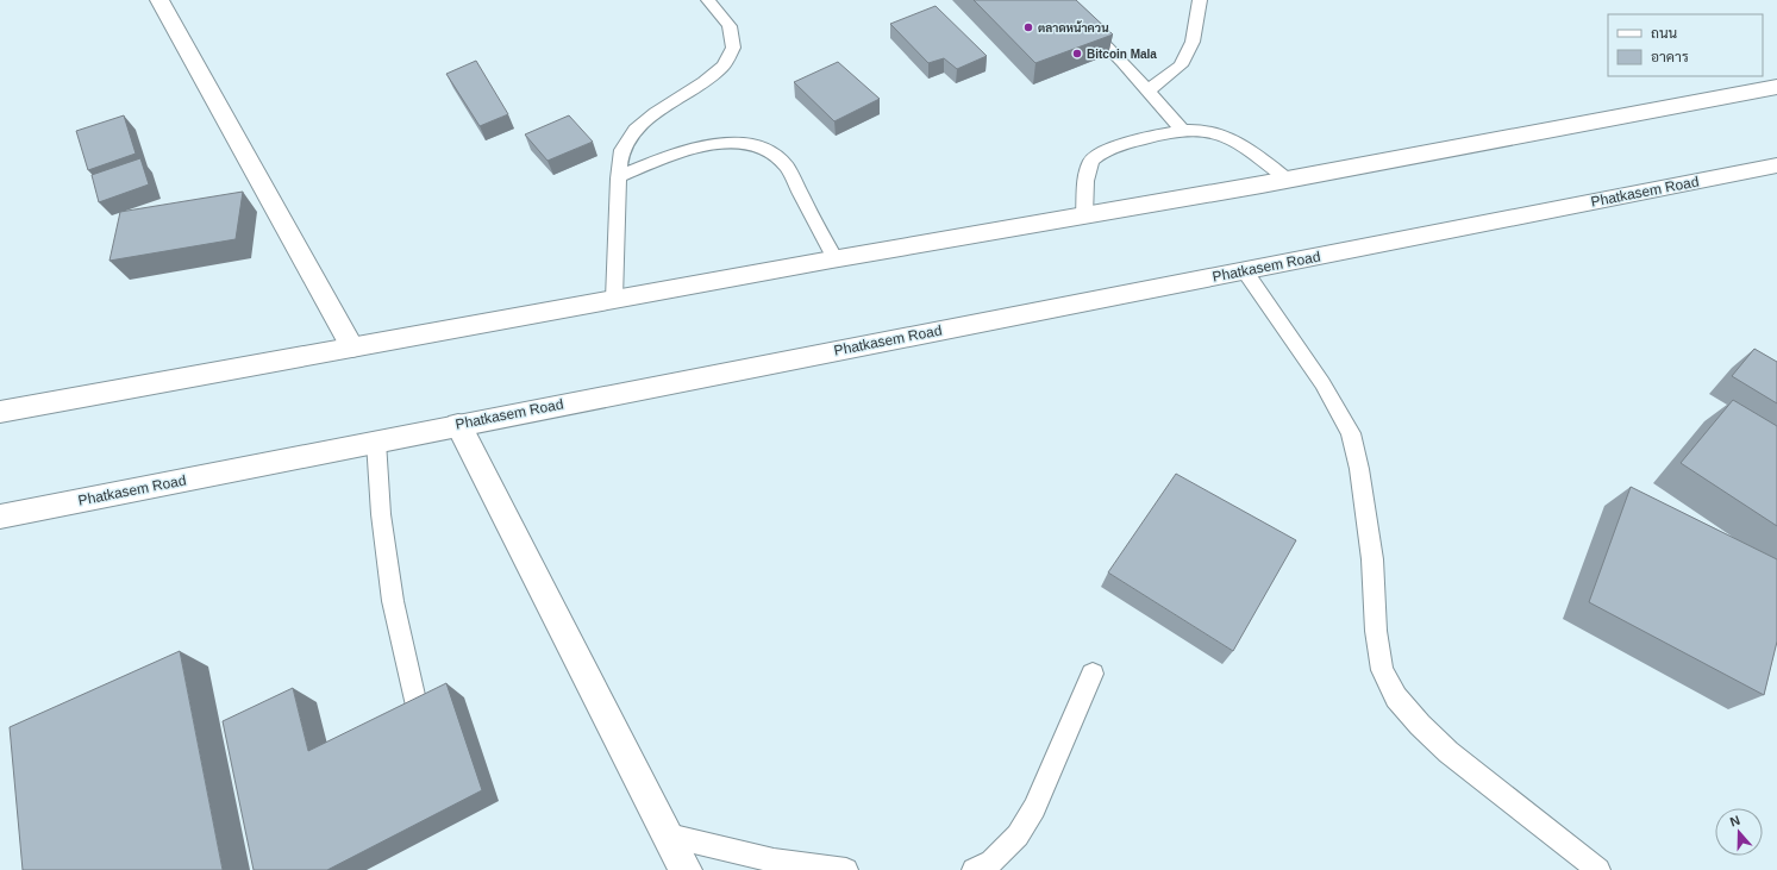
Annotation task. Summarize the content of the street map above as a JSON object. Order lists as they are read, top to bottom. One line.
{"streets":{"main road":["Phatkasem Road"]},"places":["ตลาดหน้าควน","Bitcoin Mala"],"legend":["ถนน","อาคาร"],"north":"top"}
